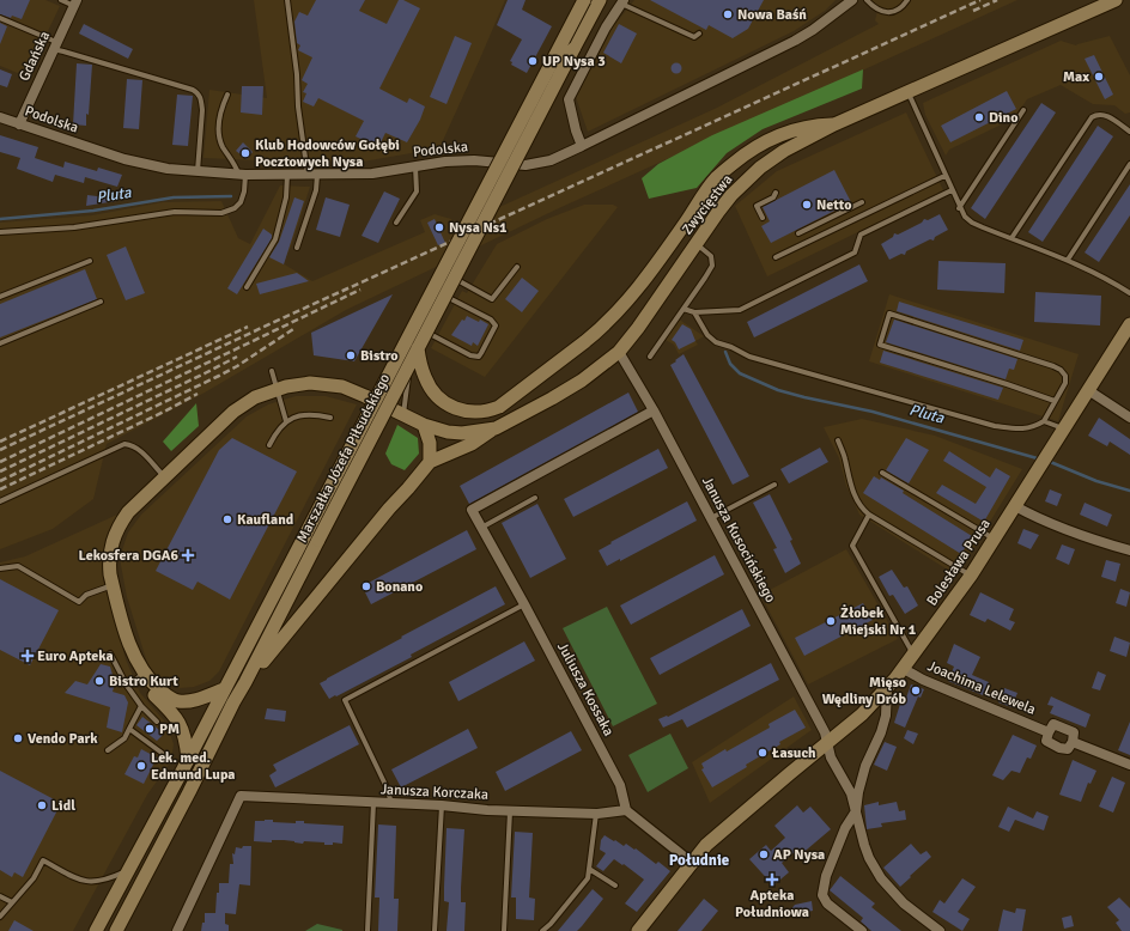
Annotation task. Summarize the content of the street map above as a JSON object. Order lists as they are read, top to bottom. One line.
{"streets":{"main road":["Zwycięstwa","Marszałka Józefa Piłsudskiego","Bolesława Prusa"],"street":["Gdańska","Podolska","Janusza Kusocińskiego","Joachima Lelewela","Juliusza Kossaka","Janusza Korczaka"]},"crossings":[["Gdańska","Podolska"],["Zwycięstwa","Marszałka Józefa Piłsudskiego"],["Zwycięstwa","Janusza Kusocińskiego"],["Janusza Kusocińskiego","Bolesława Prusa"],["Janusza Kusocińskiego","Juliusza Kossaka"],["Bolesława Prusa","Joachima Lelewela"],["Juliusza Kossaka","Janusza Korczaka"]],"districts":["Południe"],"water":["Pluta"],"places":{"other":["Nowa Baśń","UP Nysa 3","Max","Dino","Klub Hodowców Gołębi Pocztowych Nysa","Netto","Nysa Ns1","Bistro","Kaufland","Bonano","Żłobek Miejski Nr 1","Bistro Kurt","Mięso Wędliny Drób","PM","Vendo Park","Łasuch","Lek. med. Edmund Lupa","Lidl","AP Nysa"],"health":["Lekosfera DGA6","Euro Apteka","Apteka Południowa"]}}
